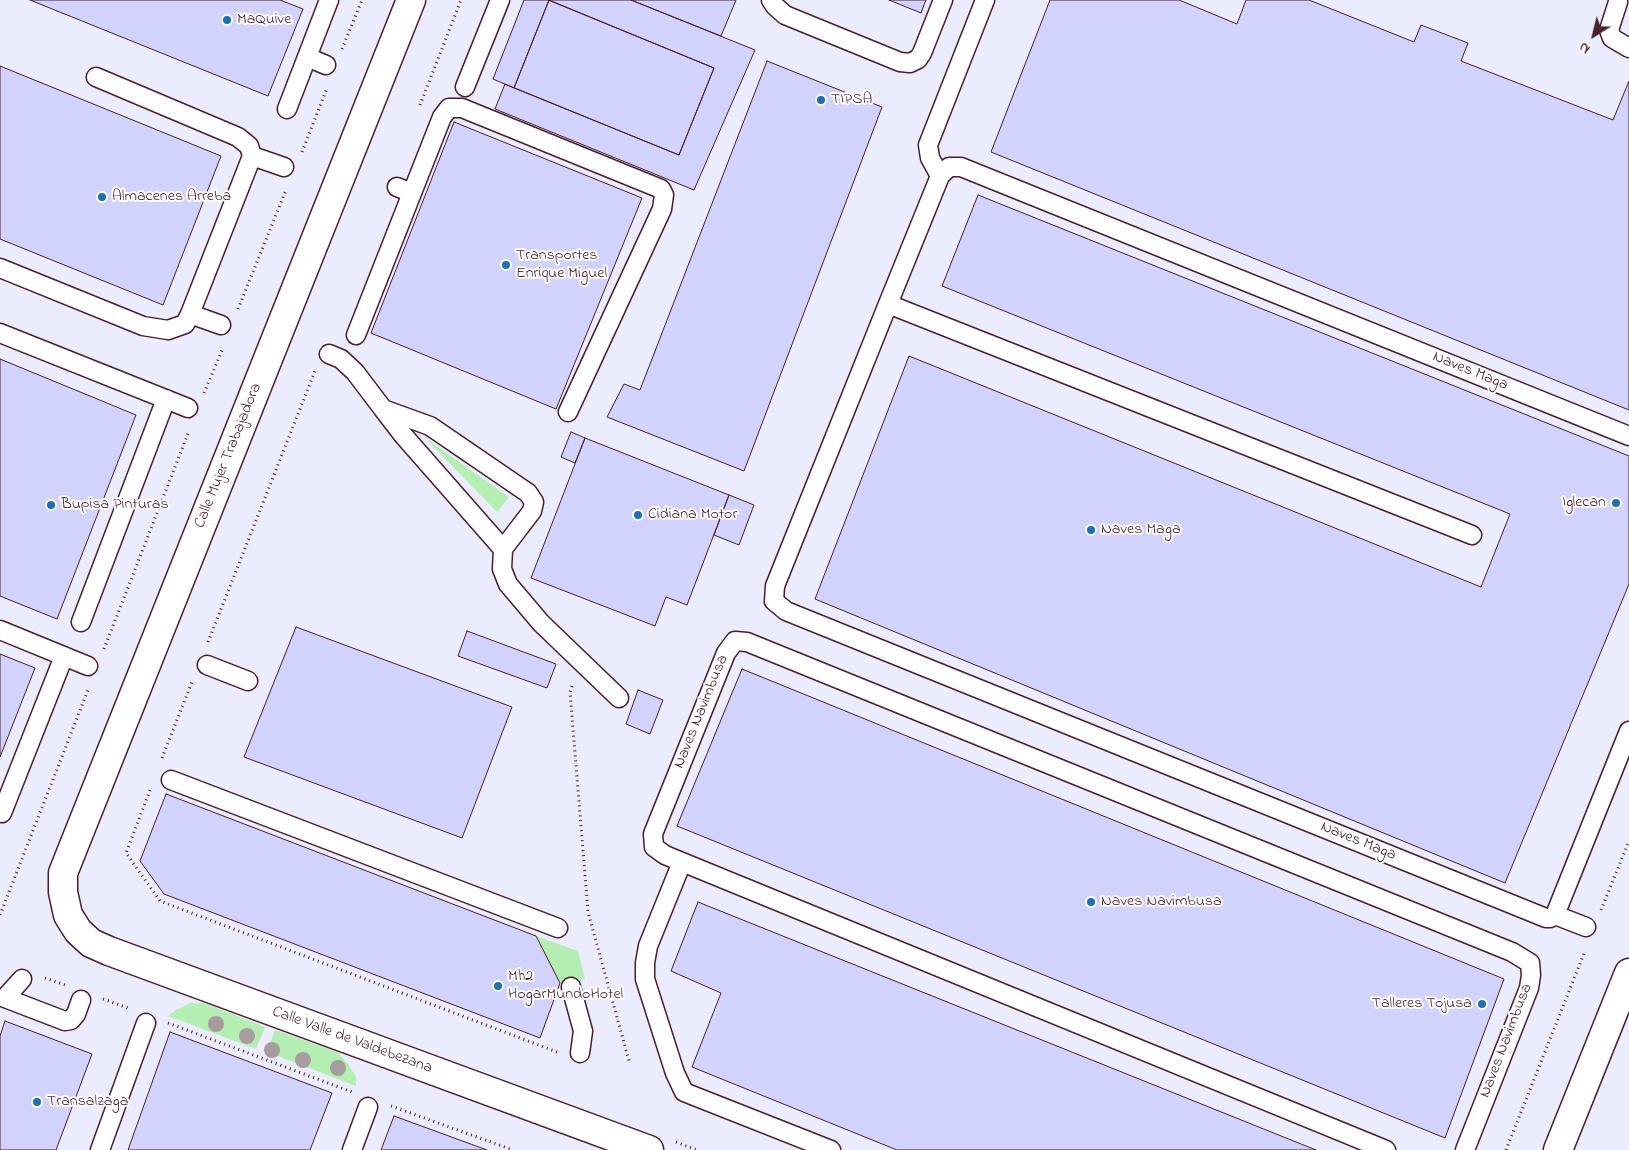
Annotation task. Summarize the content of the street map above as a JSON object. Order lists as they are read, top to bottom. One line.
{"streets":{"street":["Calle Mujer Trabajadora","Calle Valle de Valdebezana"],"lane":["Naves Maga","Naves Navimbusa"]},"crossings":[["Calle Mujer Trabajadora","Calle Valle de Valdebezana"]],"places":["MaQuive","TIPSA","Almacenes Arreba","Transportes Enrique Miguel","Iglecan","Bupisa Pinturas","Cidiana Motor","Naves Maga","Naves Navimbusa","Mh2 HogarMundoHotel","Talleres Tojusa","Transalzaga"],"north":"bottom left"}
